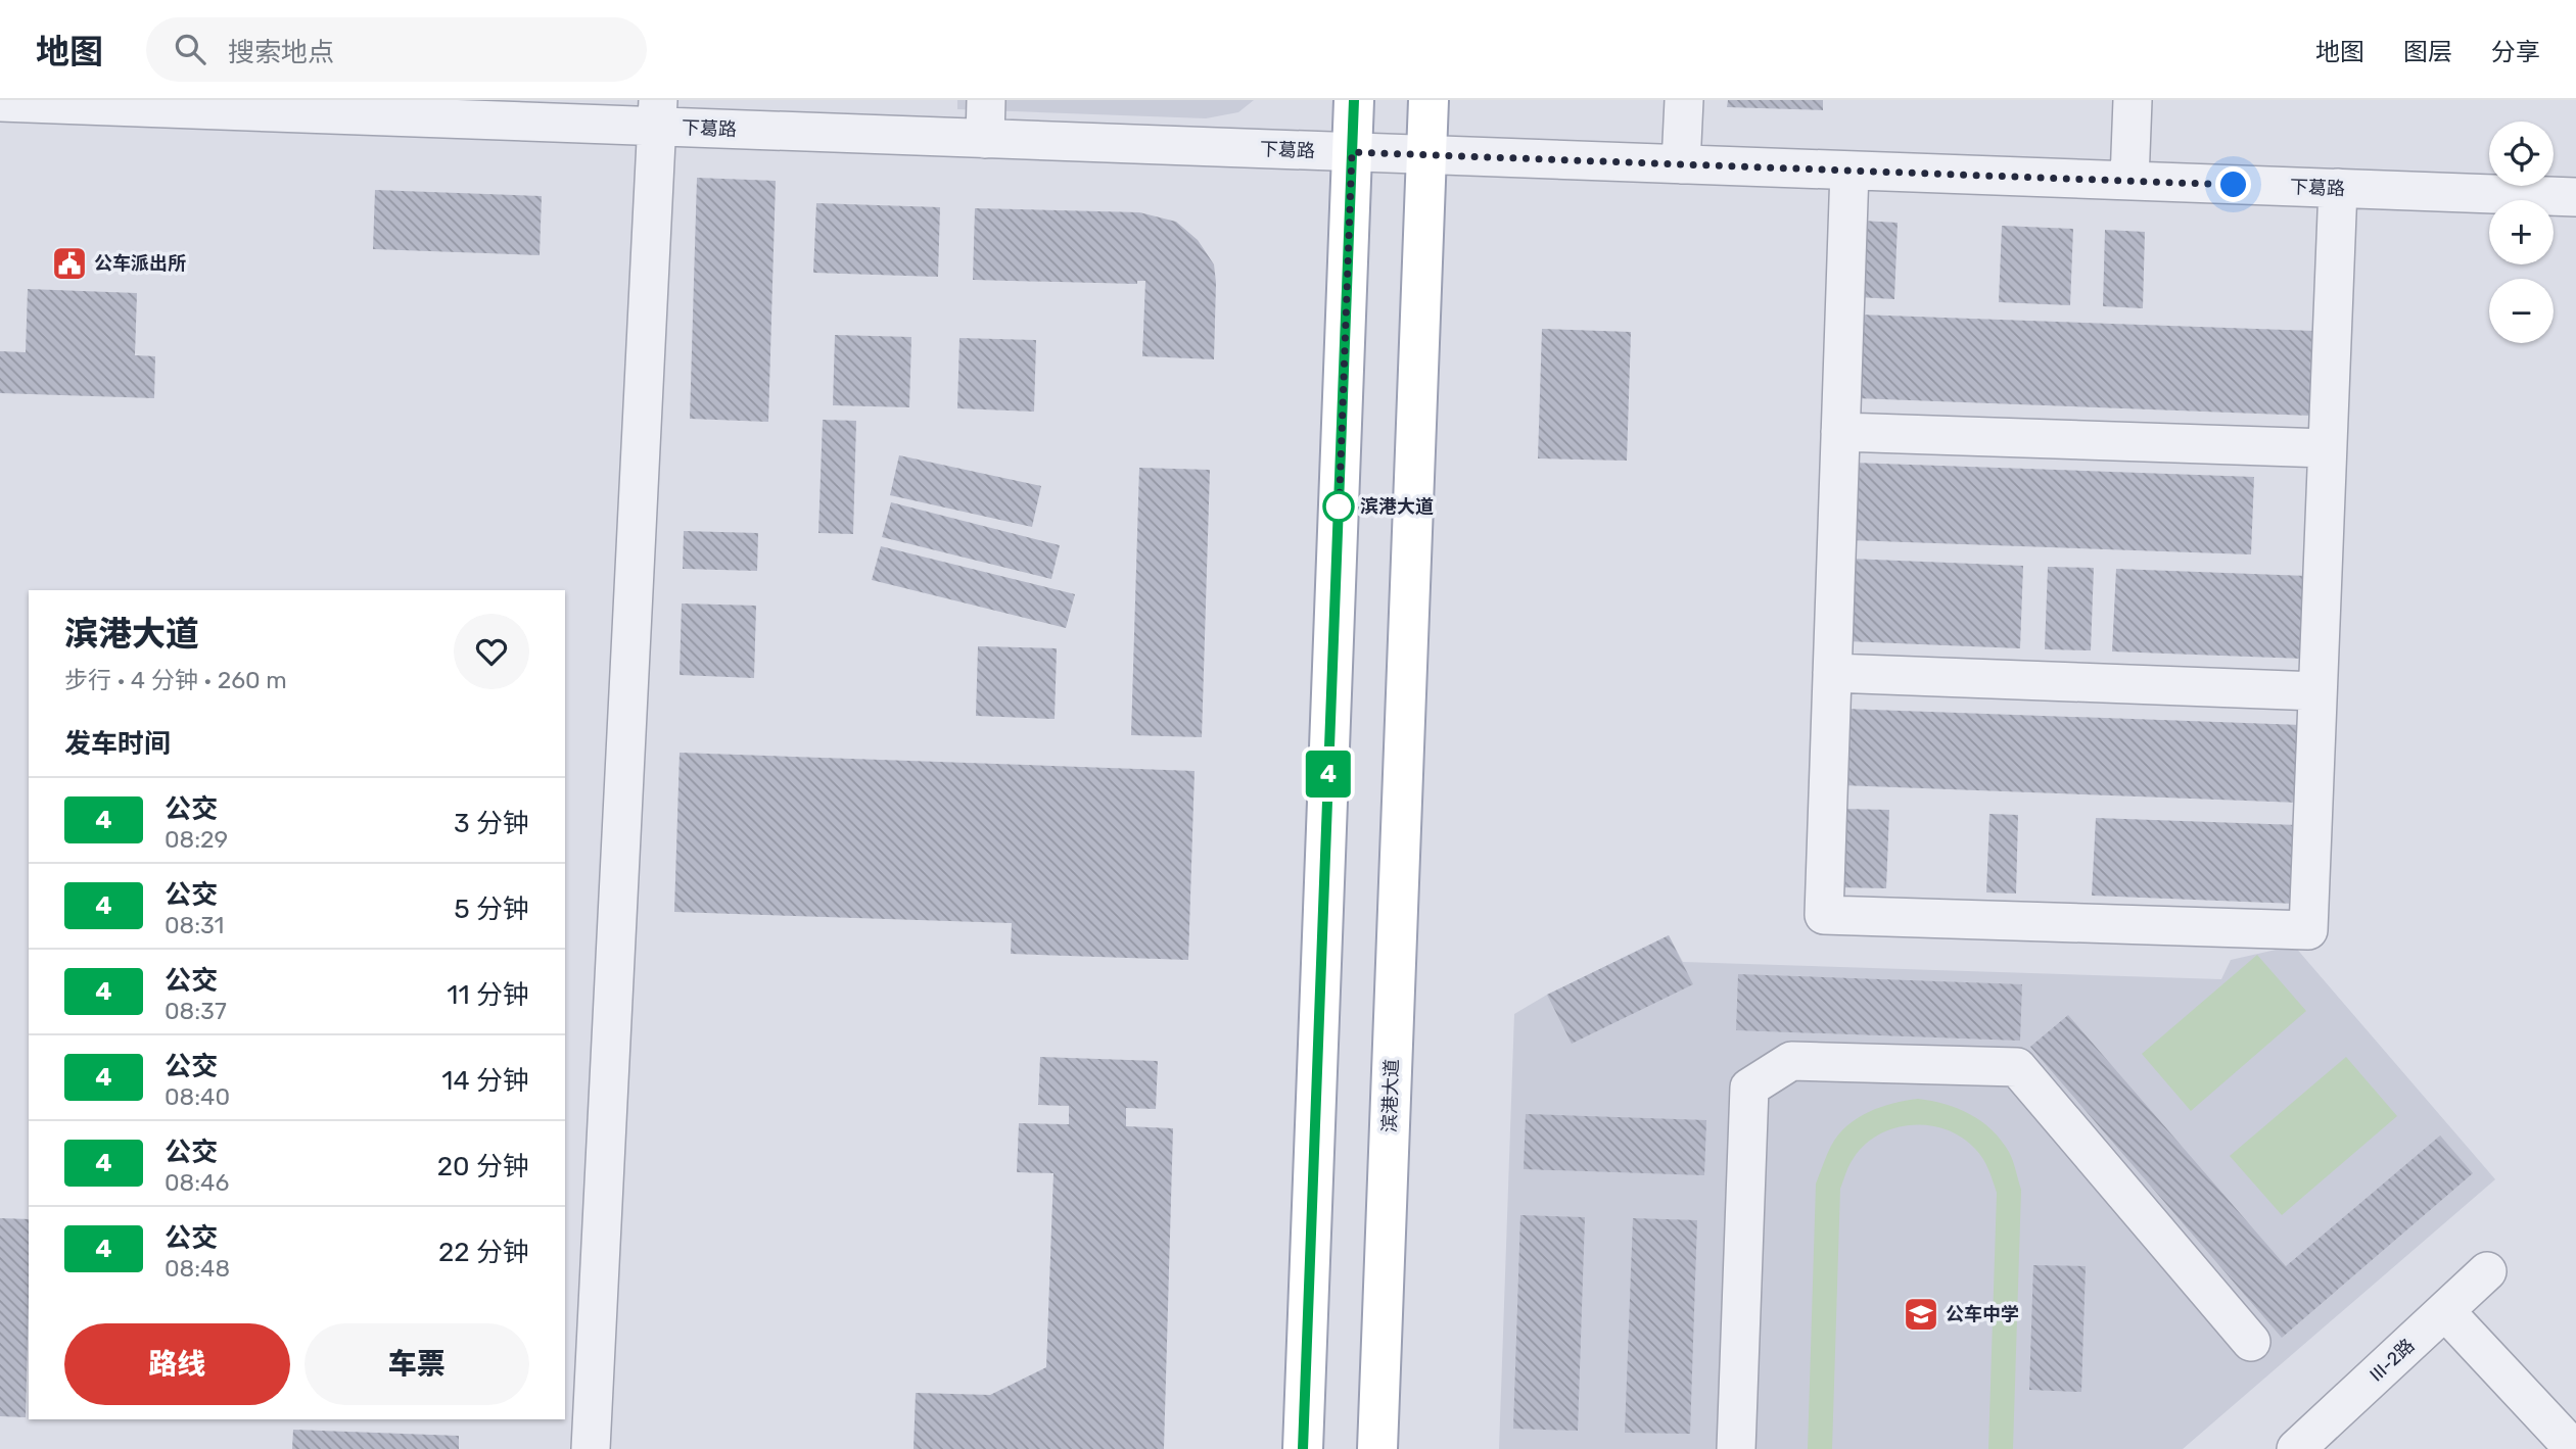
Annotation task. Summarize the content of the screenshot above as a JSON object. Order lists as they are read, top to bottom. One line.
{"streets":{"main road":["滨港大道"],"street":["下葛路","III-2路"]},"crossings":[["下葛路","滨港大道"]],"places":{"public building":["公车派出所"],"other":["滨港大道"],"school or university":["公车中学"]},"lines":["bus line 4"],"page":{"header":"地图","search":"搜索地点","nav":["地图","图层","分享"],"on_map":"4","map_buttons":["+","−"],"heading":[["滨港大道","步行 · 4 分钟 · 260 m"],"发车时间"],"list":[{"mark":"4","name":"公交","note":"08:29","value":"3 分钟"},{"mark":"4","name":"公交","note":"08:31","value":"5 分钟"},{"mark":"4","name":"公交","note":"08:37","value":"11 分钟"},{"mark":"4","name":"公交","note":"08:40","value":"14 分钟"},{"mark":"4","name":"公交","note":"08:46","value":"20 分钟"},{"mark":"4","name":"公交","note":"08:48","value":"22 分钟"}],"buttons":["路线","车票"]}}
